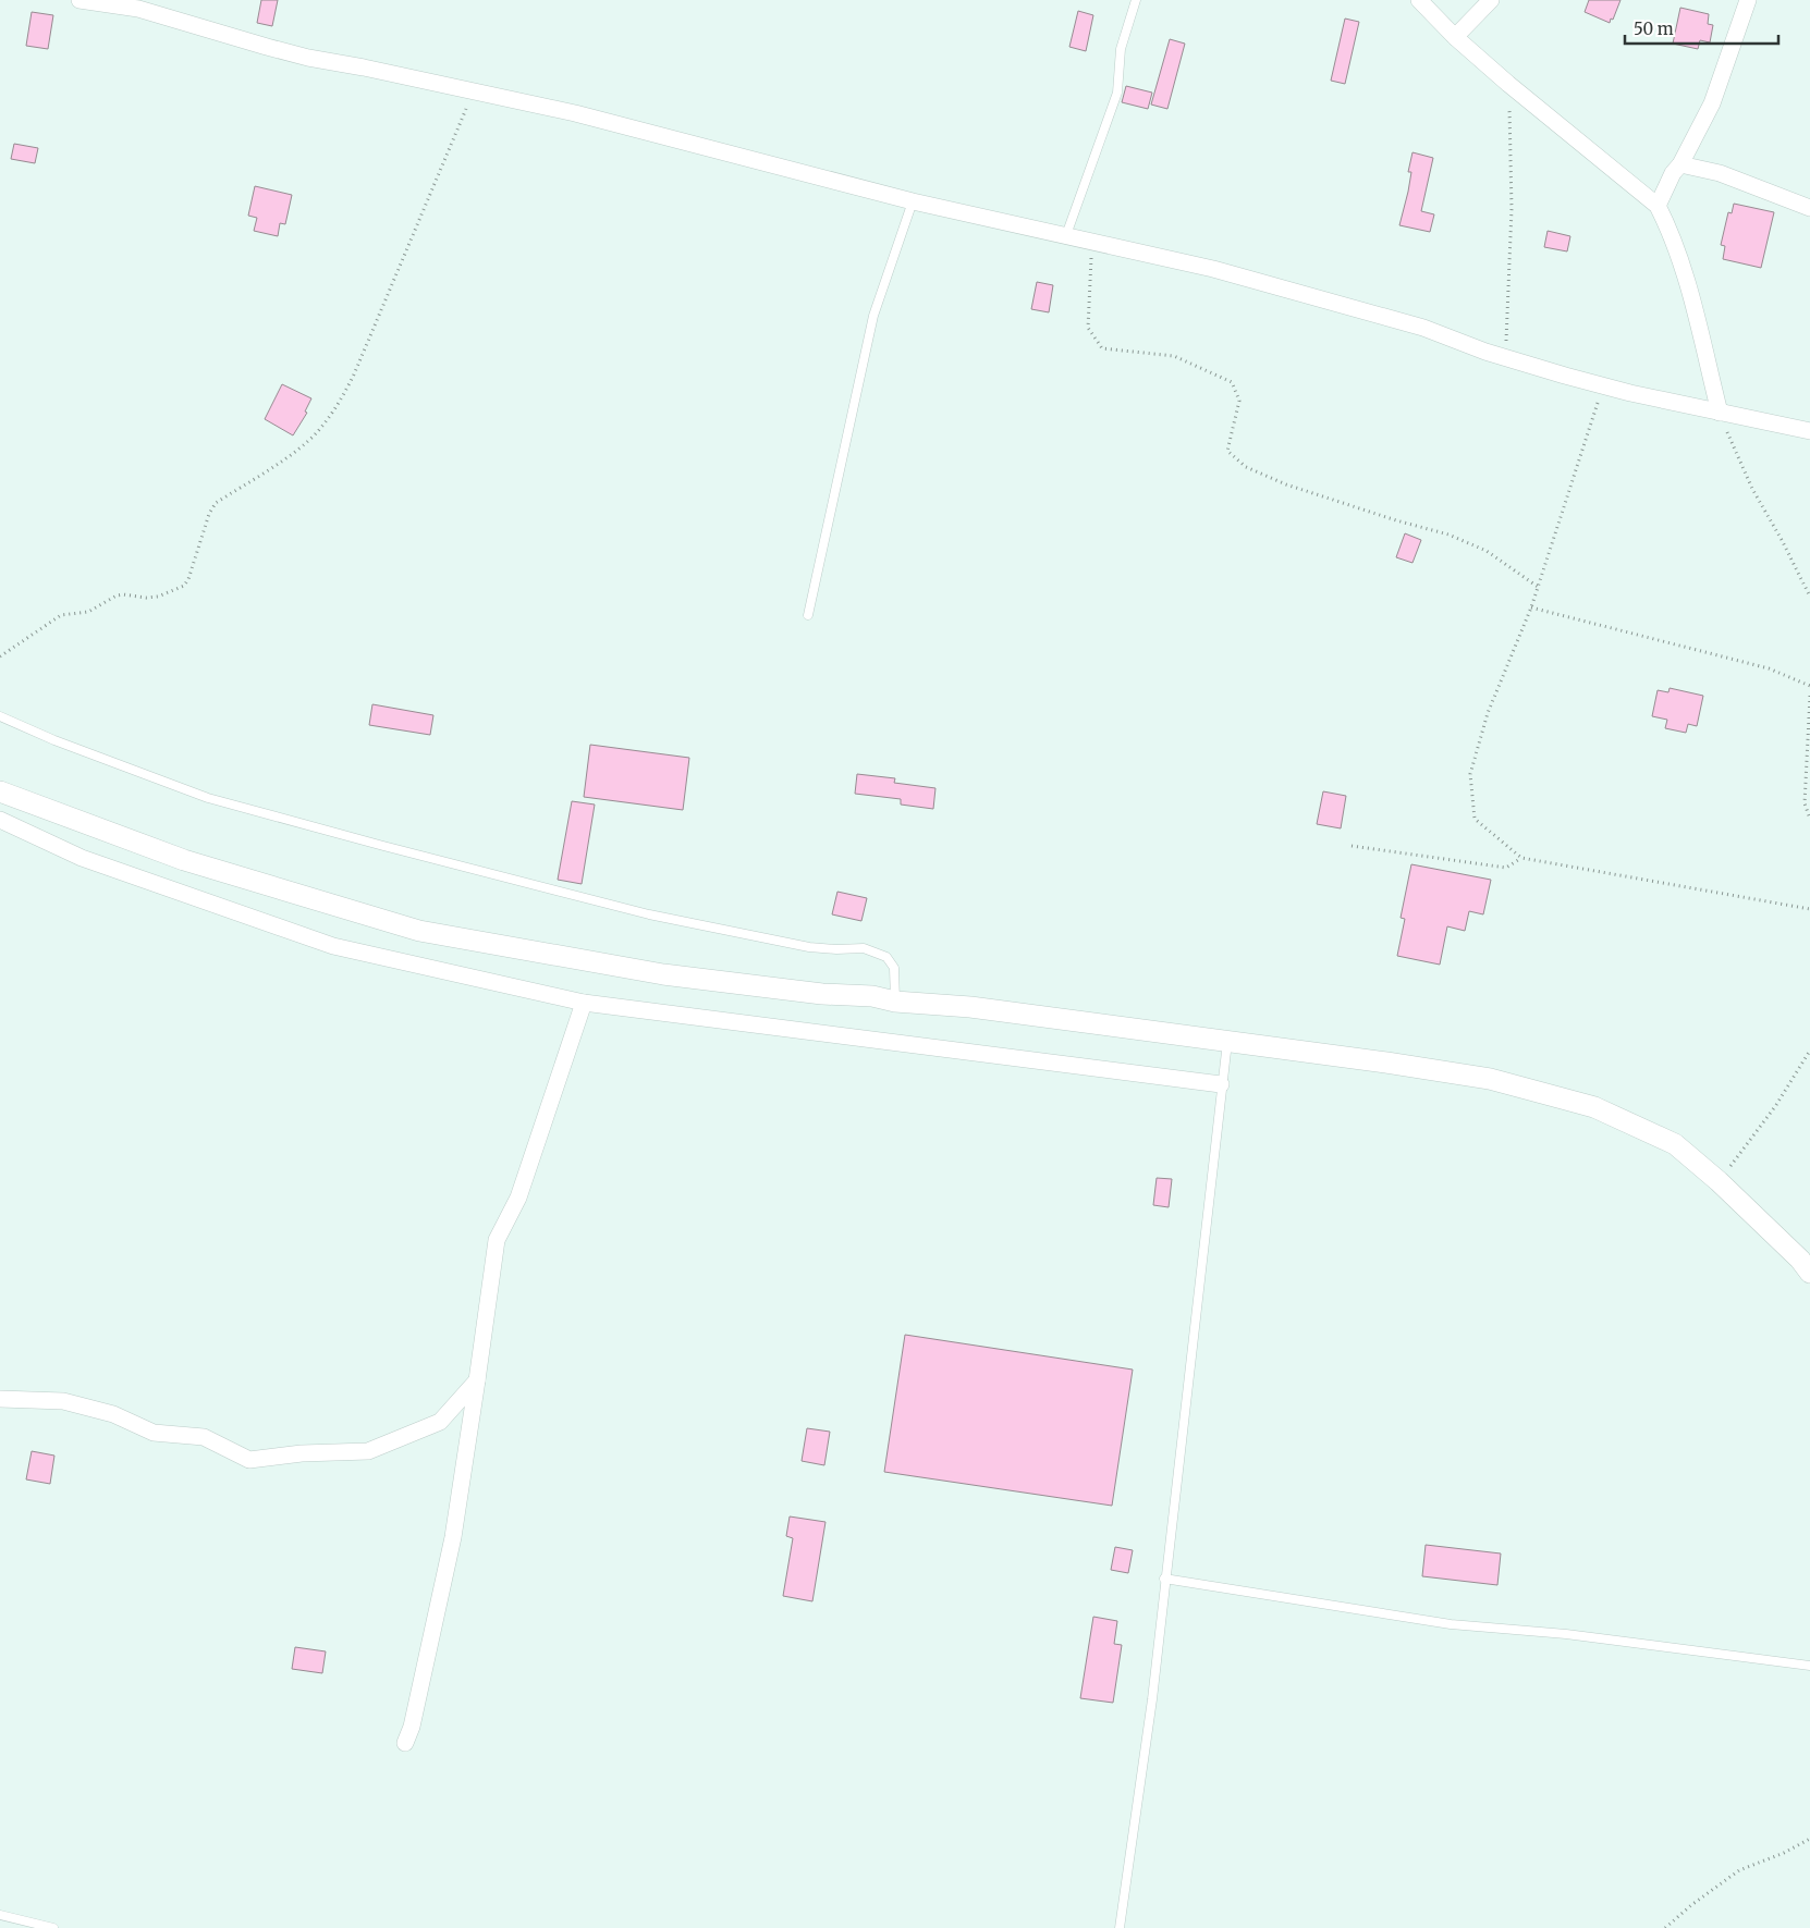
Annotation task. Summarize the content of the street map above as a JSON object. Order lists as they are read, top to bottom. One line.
{"scale_bar":"50 m"}
